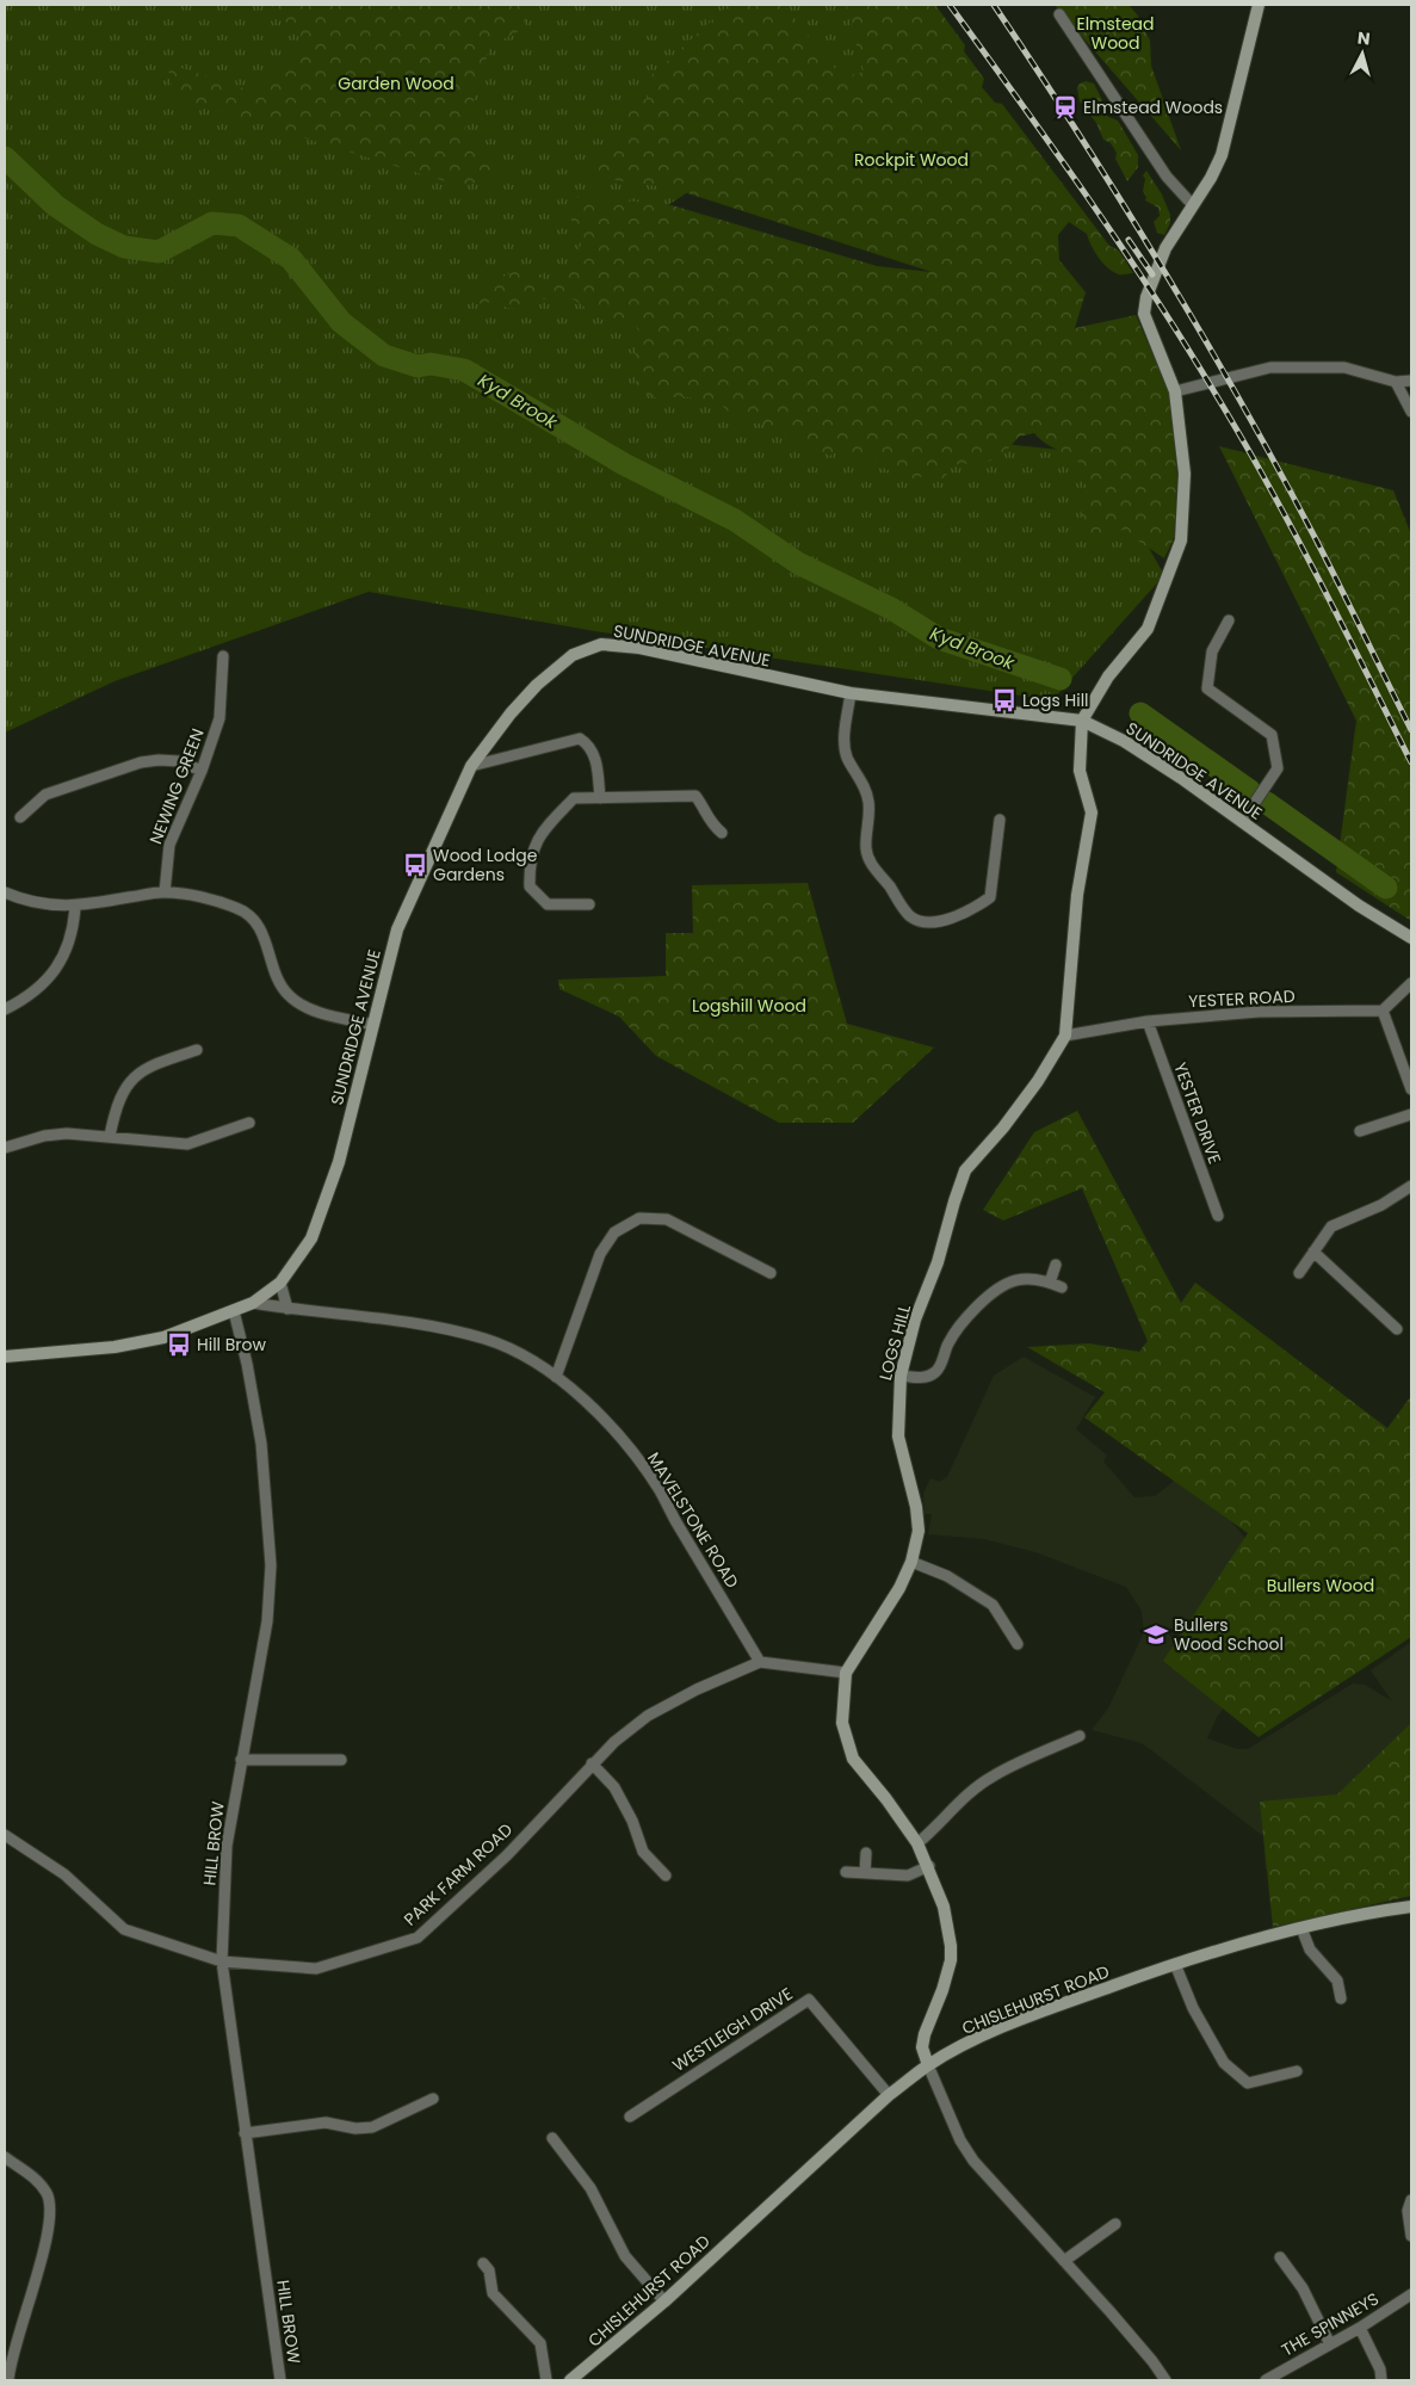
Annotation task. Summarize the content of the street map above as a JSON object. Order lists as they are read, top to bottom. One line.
{"streets":{"street":["SUNDRIDGE AVENUE","NEWING GREEN","YESTER ROAD","YESTER DRIVE","LOGS HILL","MAVELSTONE ROAD","HILL BROW","PARK FARM ROAD","CHISLEHURST ROAD","WESTLEIGH DRIVE","THE SPINNEYS"]},"crossings":[["SUNDRIDGE AVENUE","LOGS HILL"],["SUNDRIDGE AVENUE","MAVELSTONE ROAD"],["SUNDRIDGE AVENUE","HILL BROW"],["YESTER ROAD","YESTER DRIVE"],["YESTER ROAD","LOGS HILL"],["LOGS HILL","CHISLEHURST ROAD"],["MAVELSTONE ROAD","PARK FARM ROAD"],["HILL BROW","PARK FARM ROAD"],["CHISLEHURST ROAD","WESTLEIGH DRIVE"]],"water":["Kyd Brook"],"parks":["Elmstead Wood","Garden Wood","Rockpit Wood","Logshill Wood","Bullers Wood"],"places":{"station":["Elmstead Woods"],"bus stop":["Logs Hill","Wood Lodge Gardens","Hill Brow"],"school or university":["Bullers Wood School"]},"north":"top"}
